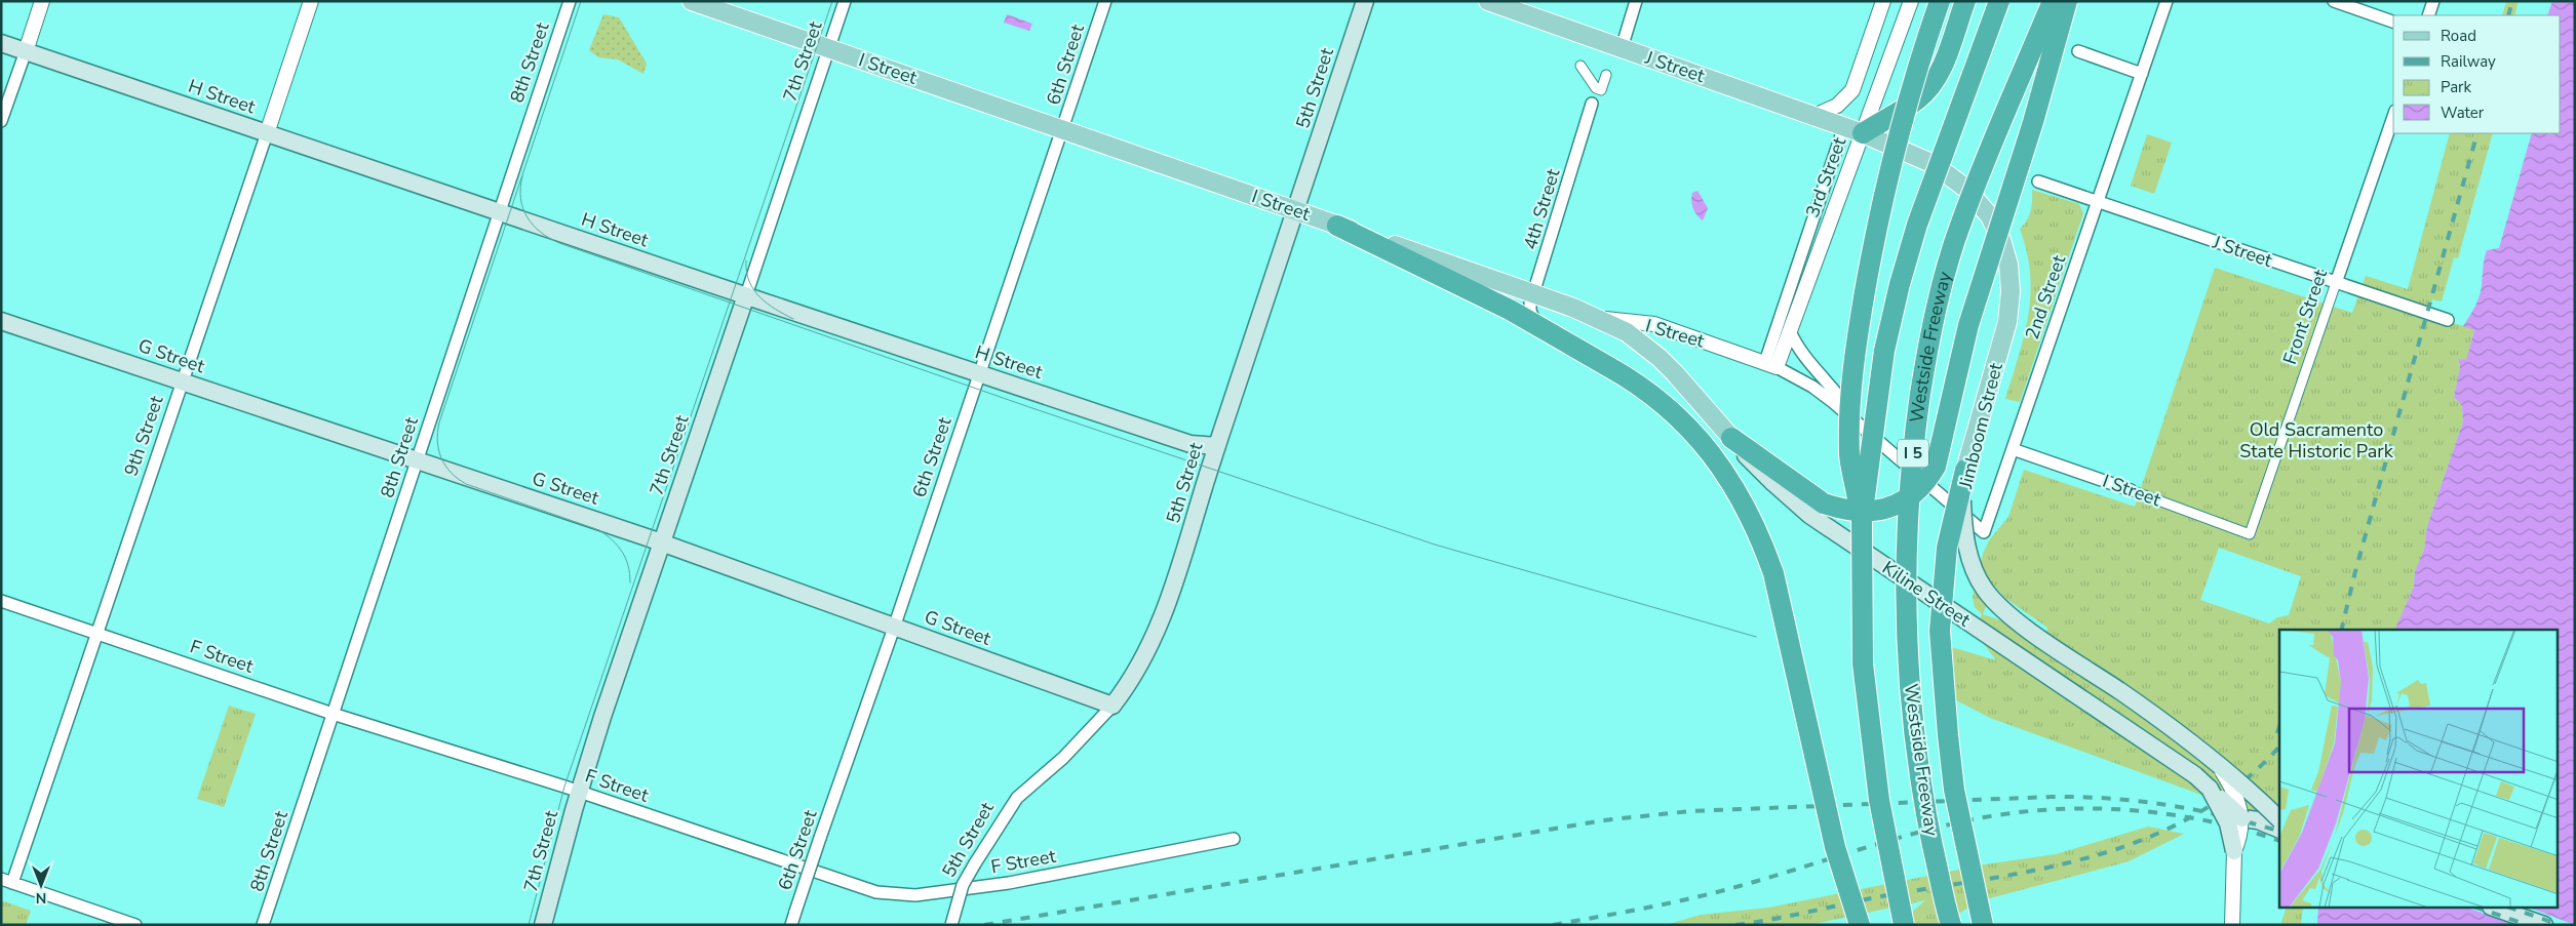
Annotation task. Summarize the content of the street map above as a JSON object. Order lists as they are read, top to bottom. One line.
{"streets":{"highway":["Westside Freeway","I 5"],"main road":["7th Street","J Street","I Street","5th Street","H Street","G Street","Jimboom Street","Kiline Street"],"street":["8th Street","6th Street","3rd Street","4th Street","2nd Street","Front Street","9th Street","F Street"]},"crossings":[["7th Street","I Street"],["7th Street","H Street"],["7th Street","G Street"],["7th Street","F Street"],["8th Street","H Street"],["8th Street","G Street"],["8th Street","F Street"],["6th Street","I Street"],["6th Street","H Street"],["6th Street","G Street"],["J Street","3rd Street"],["J Street","2nd Street"],["J Street","Front Street"],["J Street","Jimboom Street"],["I Street","5th Street"],["I Street","3rd Street"],["I Street","4th Street"],["I Street","2nd Street"],["I Street","Front Street"],["5th Street","H Street"],["5th Street","G Street"],["H Street","9th Street"],["3rd Street","Jimboom Street"],["G Street","9th Street"],["9th Street","F Street"]],"parks":["Old Sacramento State Historic Park"],"legend":["Road","Railway","Park","Water"],"north":"bottom"}
